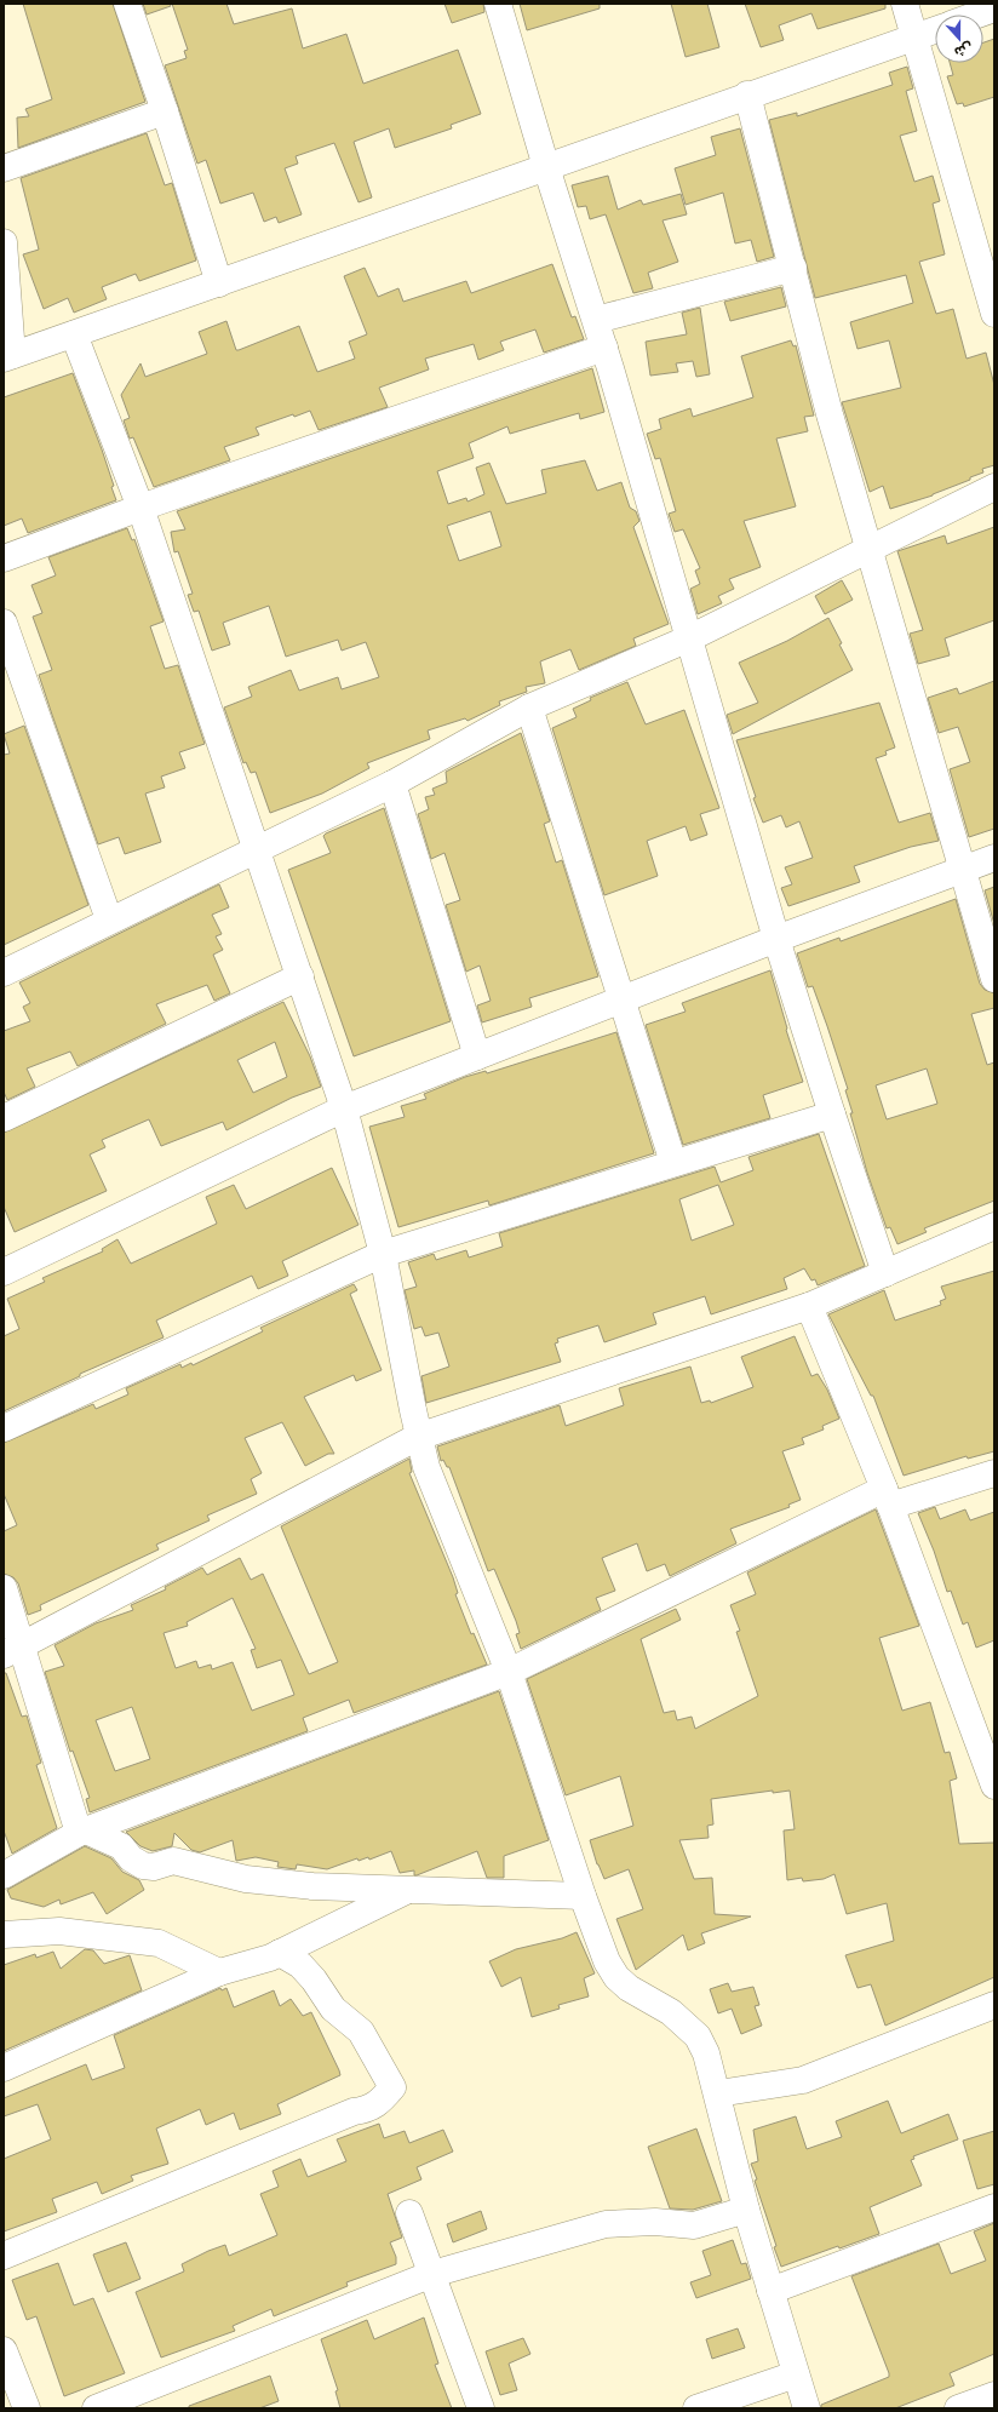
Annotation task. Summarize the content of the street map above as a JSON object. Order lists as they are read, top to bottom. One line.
{"north":"bottom"}
